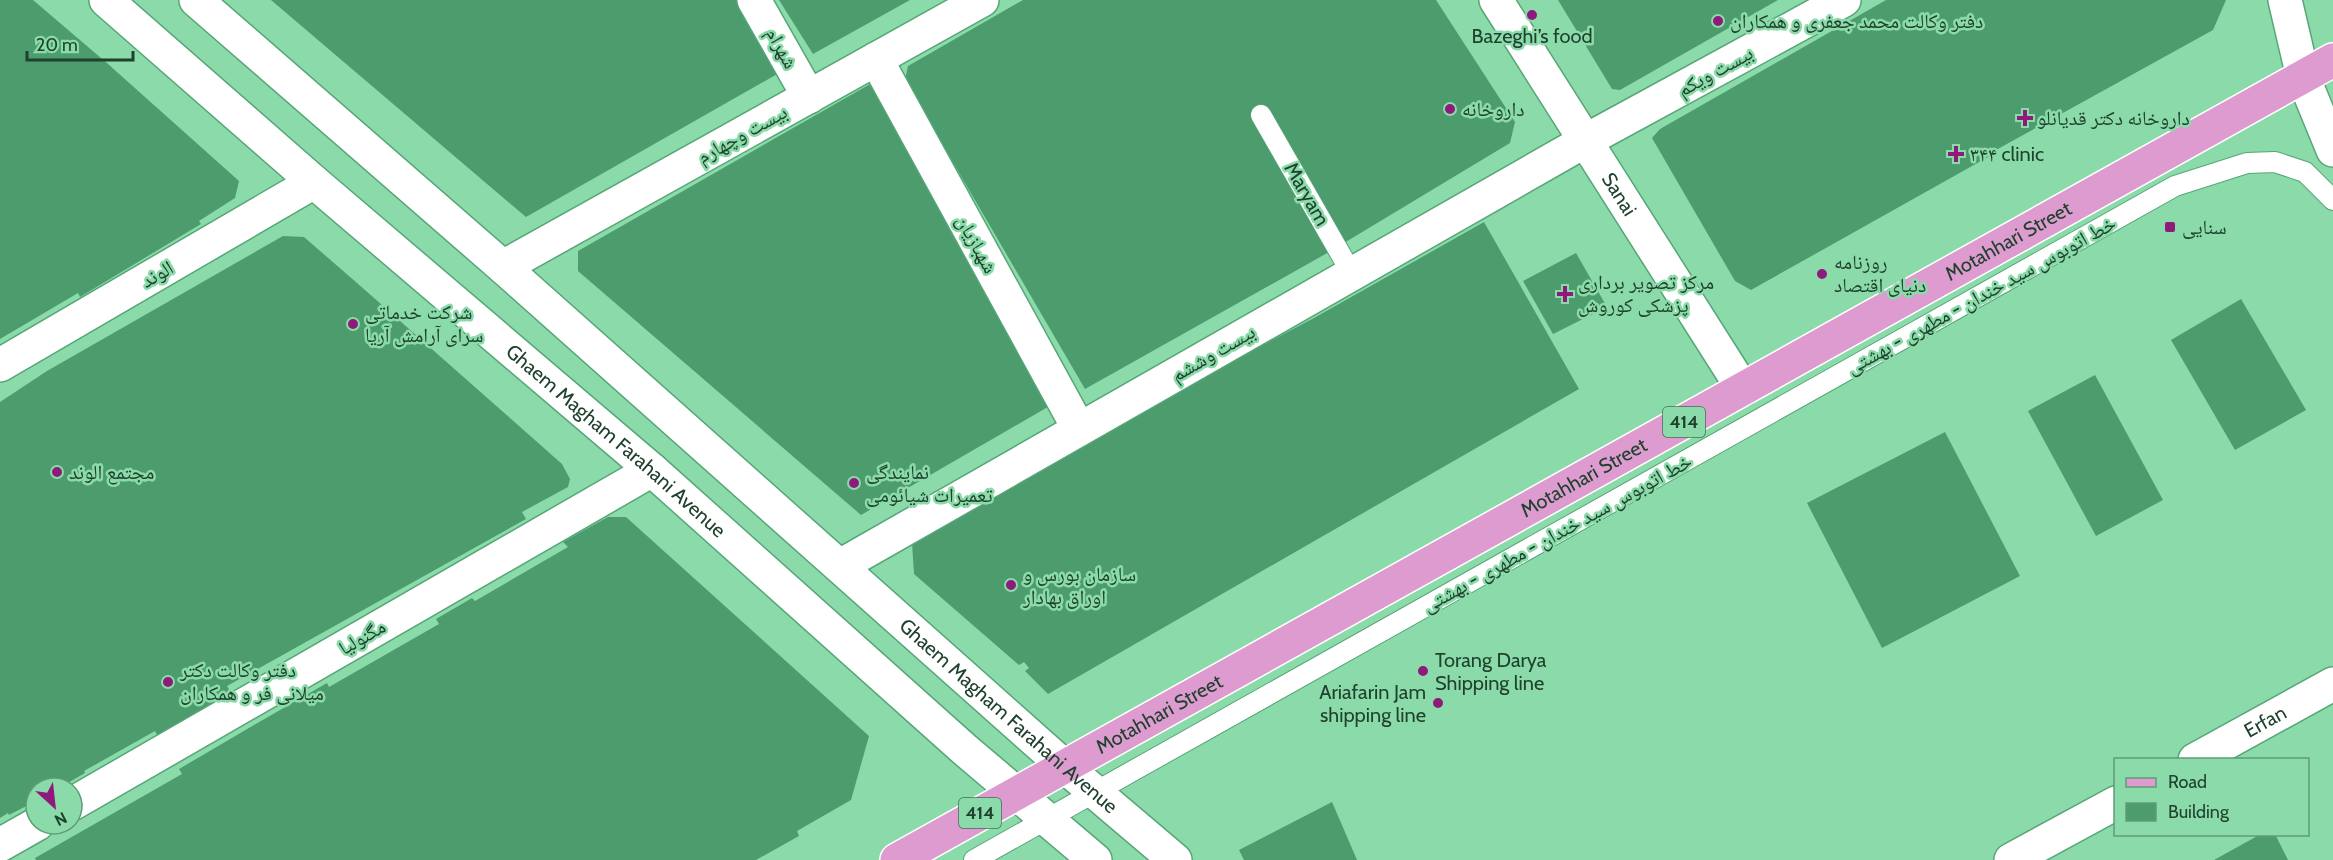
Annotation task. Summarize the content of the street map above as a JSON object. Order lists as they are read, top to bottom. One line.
{"streets":{"main road":["Motahhari Street","414"],"street":["شهرام","بیست ویکم","بیست وچهارم","Sanai","شهبازیان","الوند","بیست وششم","Ghaem Magham Farahani Avenue","مگنولیا","Erfan"],"lane":["Maryam","خط اتوبوس سید خندان - مطهری - بهشتی"]},"crossings":[["شهرام","بیست وچهارم"],["بیست ویکم","Sanai"],["بیست ویکم","بیست وششم"],["بیست وچهارم","شهبازیان"],["بیست وچهارم","Ghaem Magham Farahani Avenue"],["Maryam","بیست وششم"],["Sanai","Motahhari Street"],["Sanai","بیست وششم"],["Motahhari Street","Ghaem Magham Farahani Avenue"],["شهبازیان","بیست وششم"],["الوند","Ghaem Magham Farahani Avenue"],["خط اتوبوس سید خندان - مطهری - بهشتی","Ghaem Magham Farahani Avenue"],["بیست وششم","Ghaem Magham Farahani Avenue"],["Ghaem Magham Farahani Avenue","مگنولیا"]],"places":{"other":["Bazeghi’s food","دفتر وکالت محمد جعفری و همکاران","داروخانه","روزنامه دنیای اقتصاد","شرکت خدماتی سرای آرامش آریا","مجتمع الوند","نمایندگی تعمیرات شیائومی","سازمان بورس و اوراق بهادار","Torang Darya Shipping line","دفتر وکالت دکتر میلانی فر و همکاران","Ariafarin Jam shipping line"],"health":["داروخانه دکتر قدیانلو","۳۴۴ clinic","مرکز تصویر برداری پزشکی کوروش"],"transit":["سنایی"]},"legend":["Road","Building"],"scale_bar":"20 m","north":"bottom right"}
